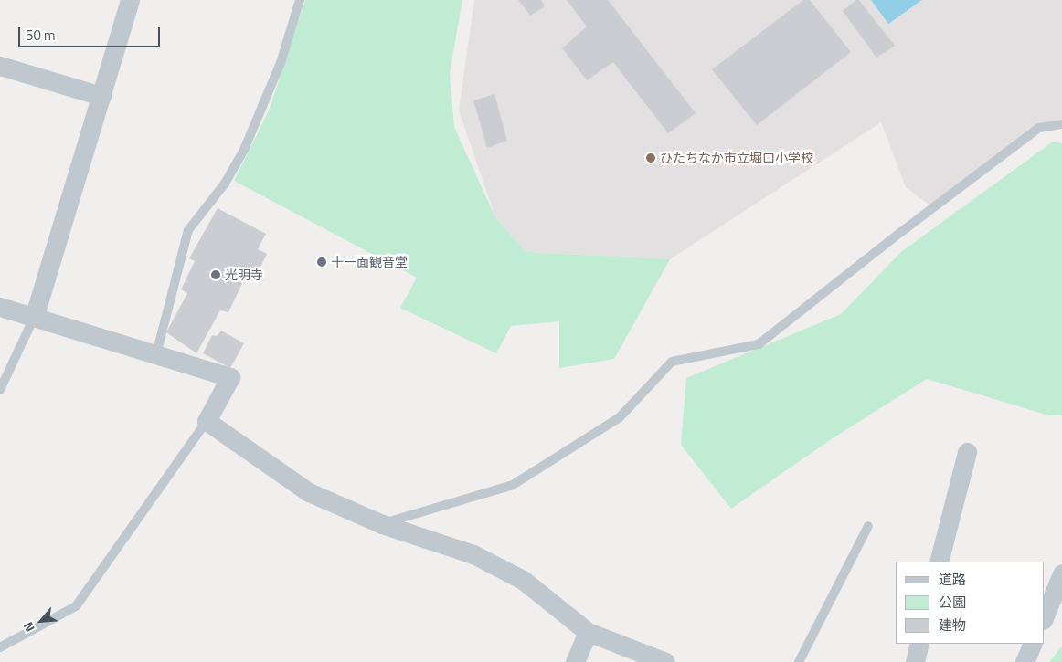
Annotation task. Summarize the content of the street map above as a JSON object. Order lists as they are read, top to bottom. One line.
{"places":["ひたちなか市立堀口小学校","十一面観音堂","光明寺"],"legend":["道路","公園","建物"],"scale_bar":"50 m","north":"bottom left"}
